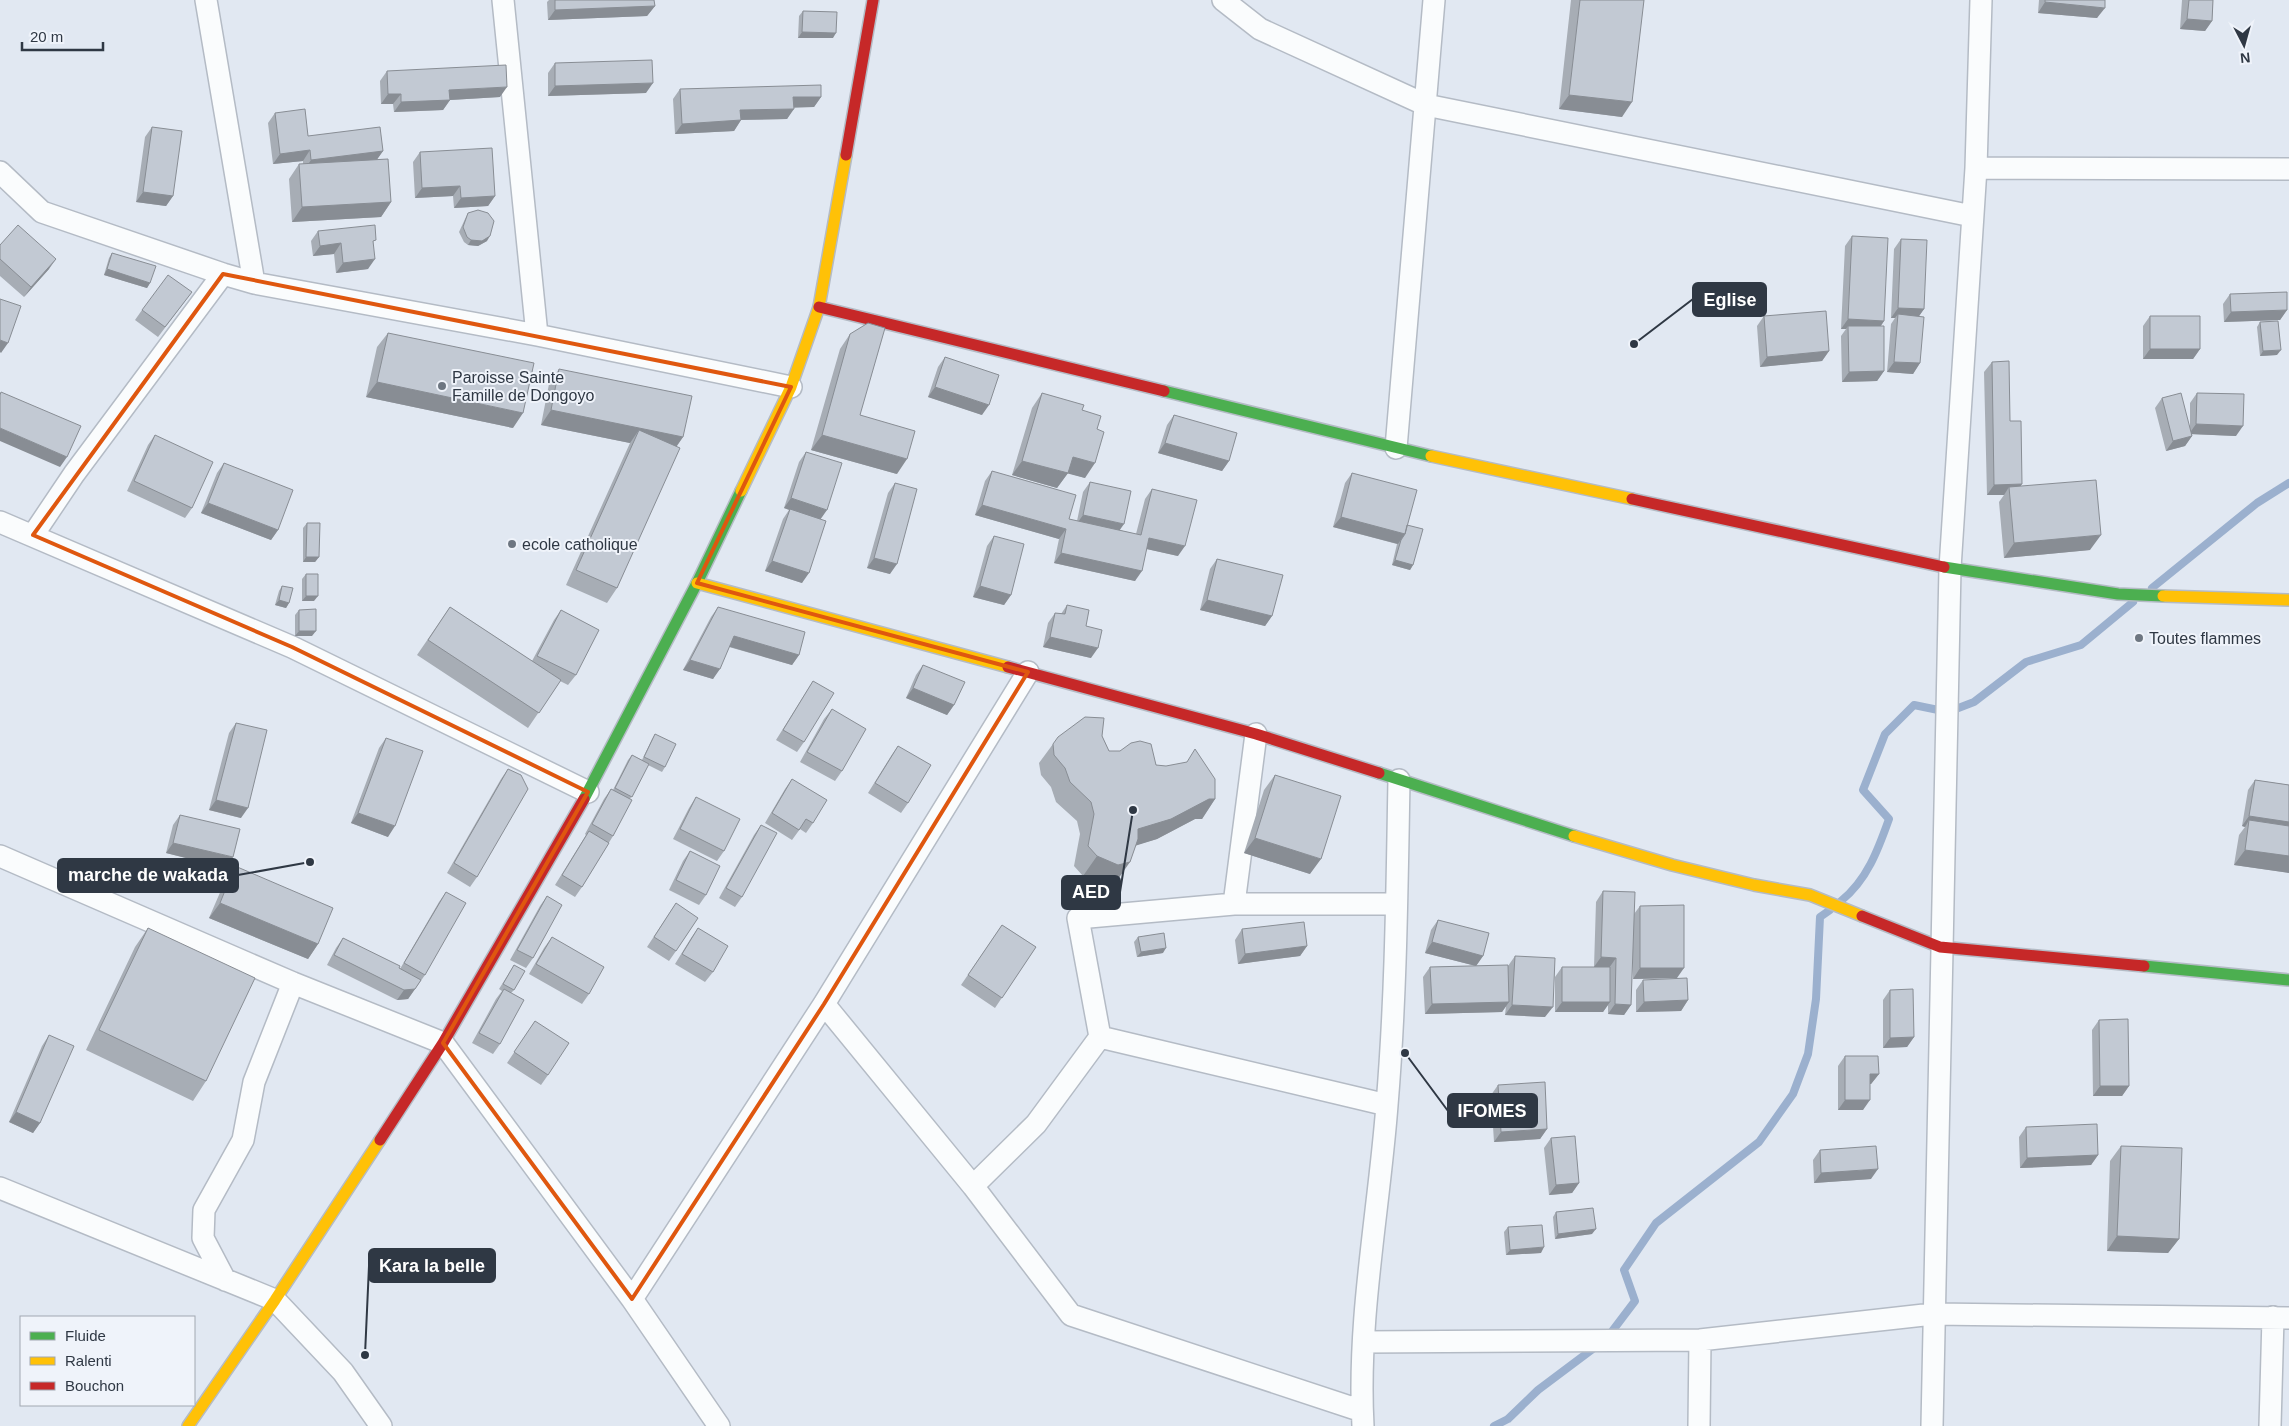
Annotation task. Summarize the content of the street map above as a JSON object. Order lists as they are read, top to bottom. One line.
{"places":["Eglise","Paroisse Sainte Famille de Dongoyo","ecole catholique","Toutes flammes","AED","marche de wakada","IFOMES","Kara la belle"],"legend":["Fluide","Ralenti","Bouchon"],"scale_bar":"20 m","north":"bottom"}
